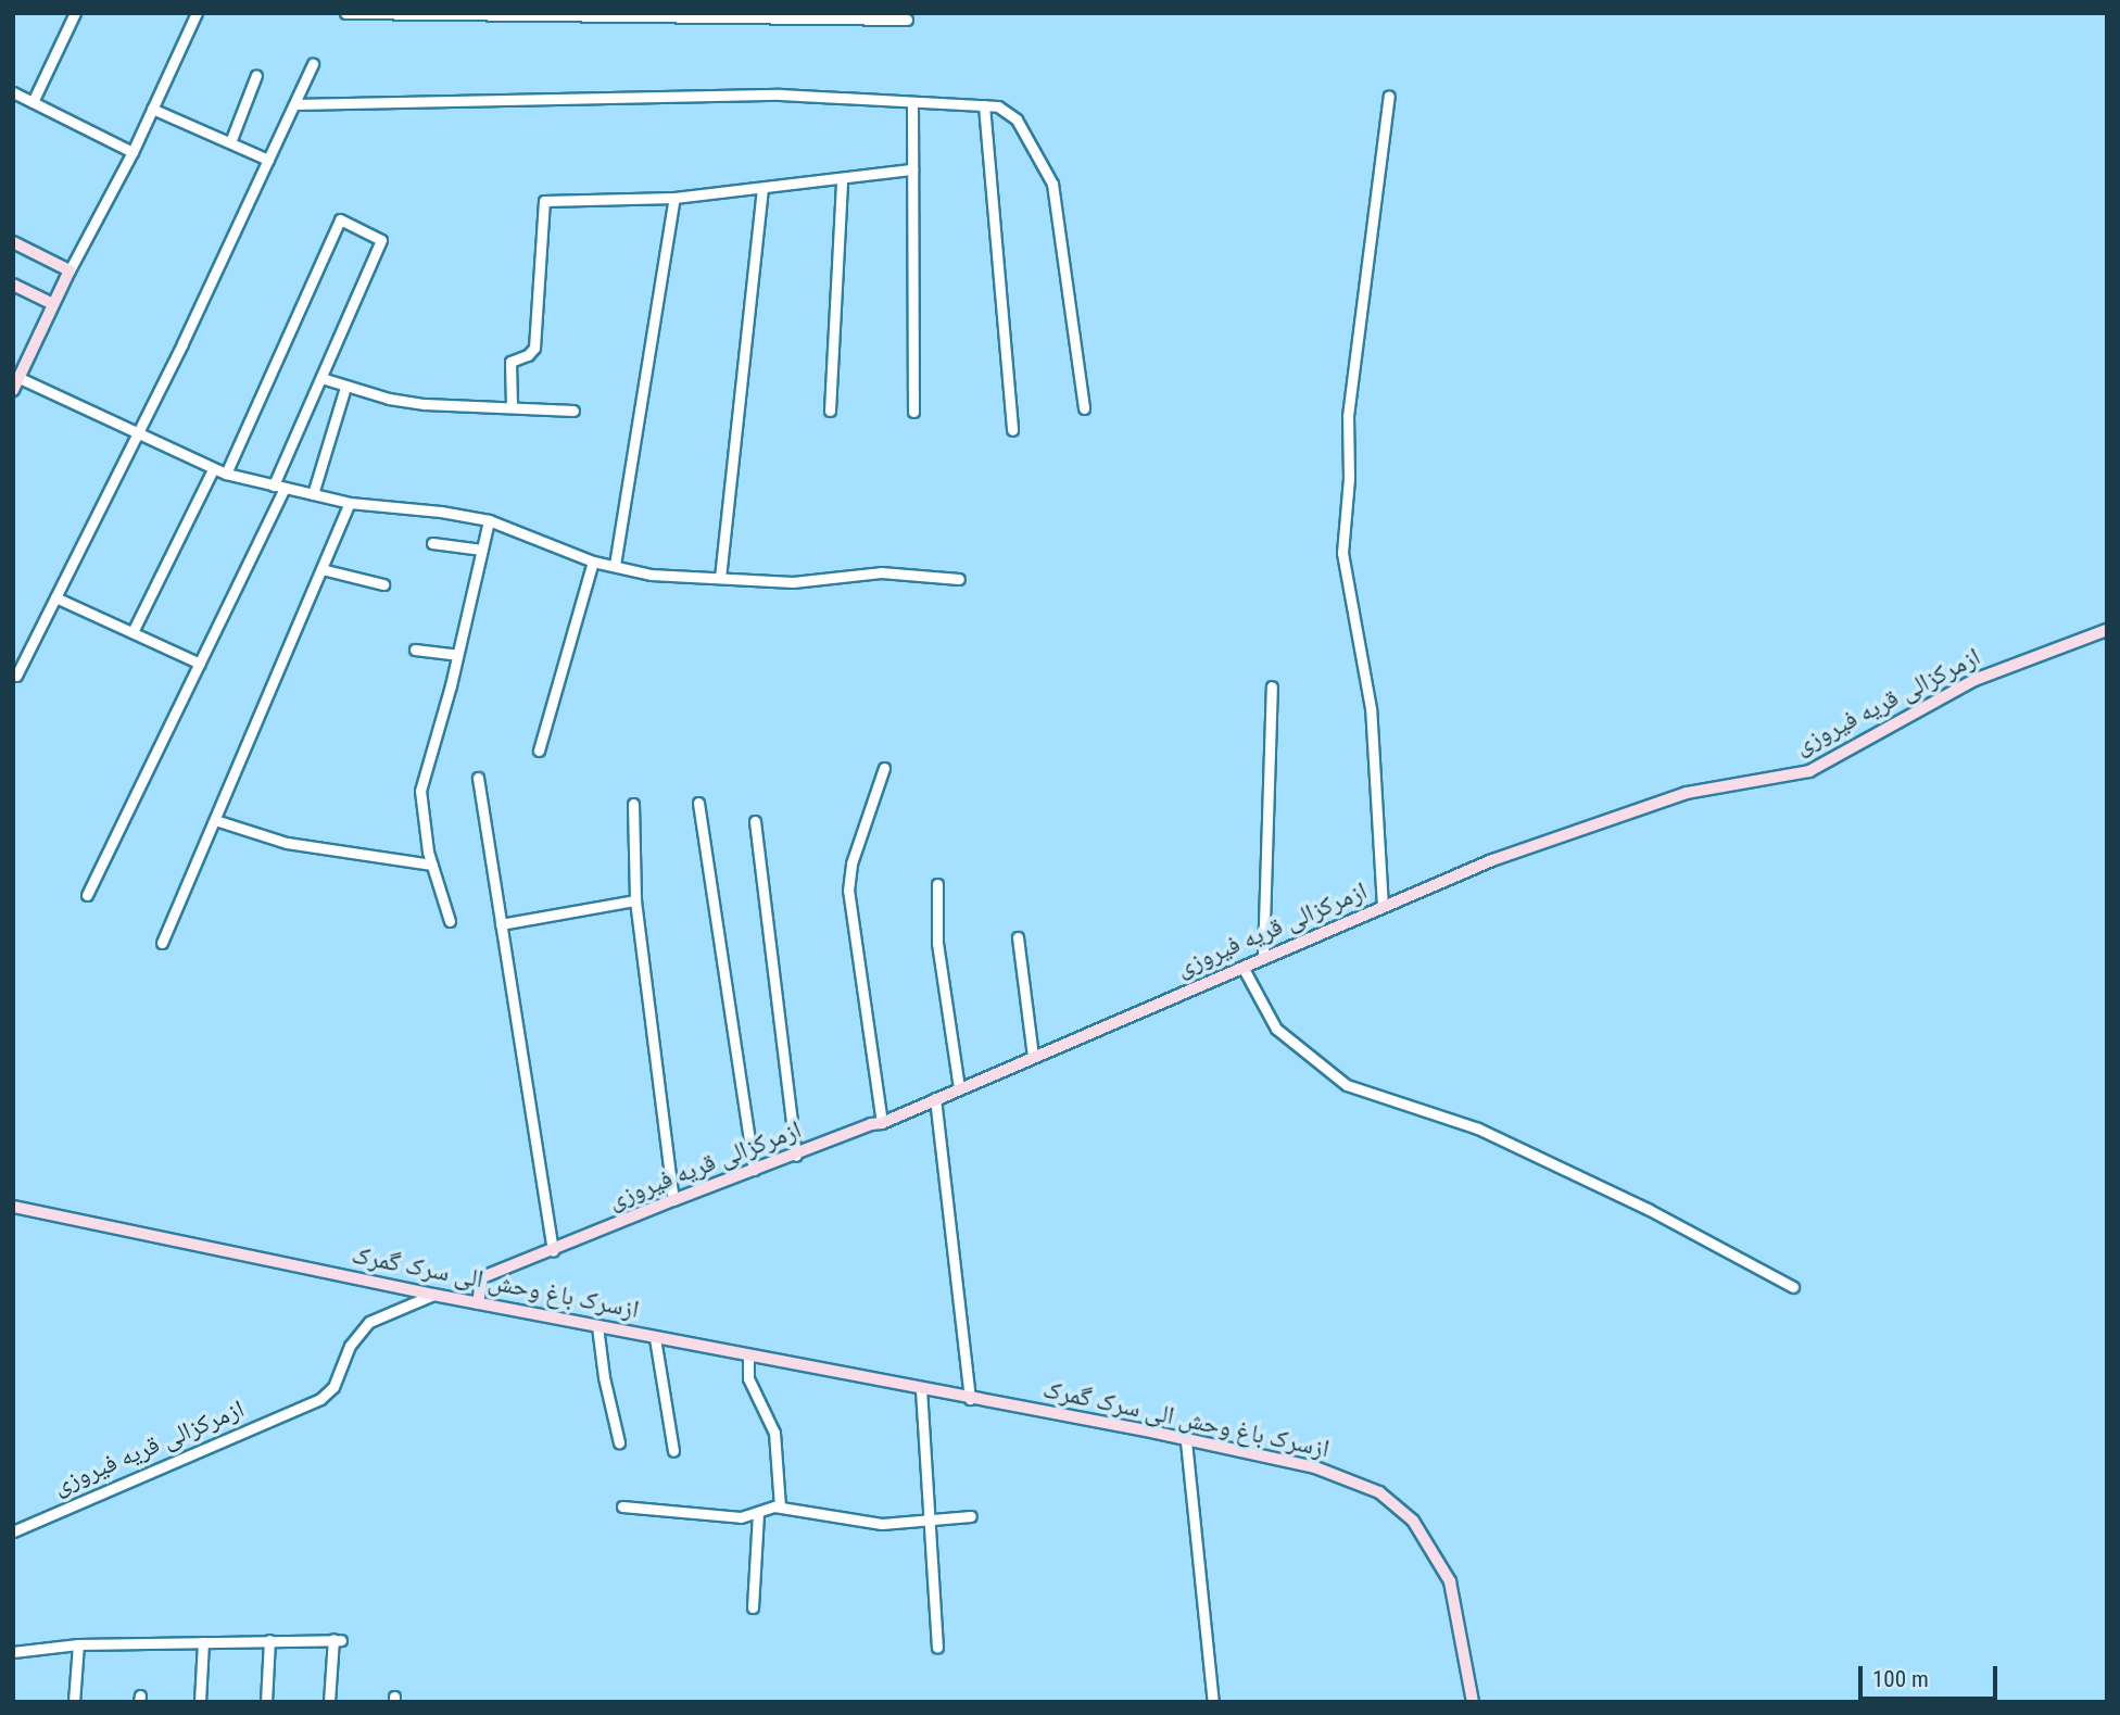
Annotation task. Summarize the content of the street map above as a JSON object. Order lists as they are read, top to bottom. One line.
{"streets":{"main road":["ازمرکزالی قریه فیروزی","ازسرک باغ وحش الی سرک گمرک"]},"crossings":[["ازمرکزالی قریه فیروزی","ازسرک باغ وحش الی سرک گمرک"]],"scale_bar":"100 m"}
